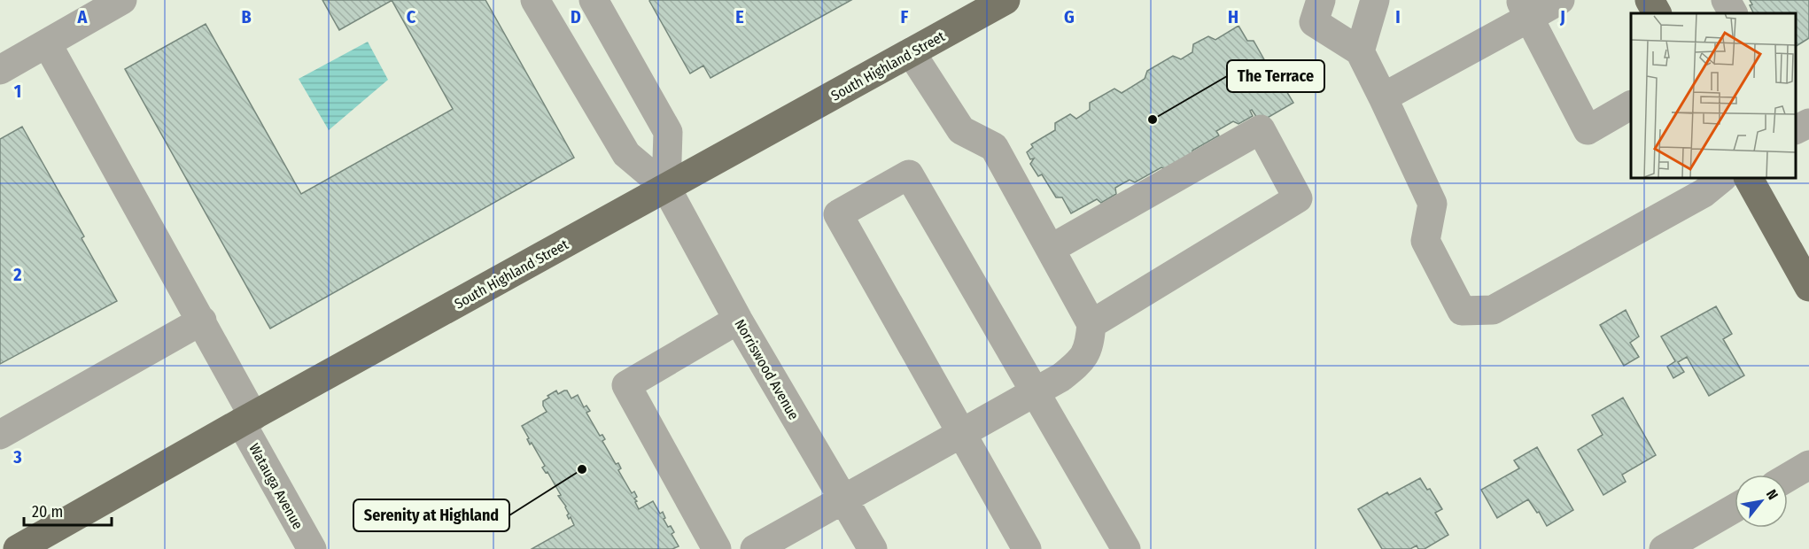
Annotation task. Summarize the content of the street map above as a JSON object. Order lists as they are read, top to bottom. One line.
{"streets":{"main road":["South Highland Street"],"street":["Norriswood Avenue","Watauga Avenue"]},"crossings":[["South Highland Street","Norriswood Avenue"],["South Highland Street","Watauga Avenue"]],"places":["The Terrace","Serenity at Highland"],"scale_bar":"20 m","north":"top right","grid":{"columns":["A","B","C","D","E","F","G","H","I","J"],"rows":["1","2","3"]}}
